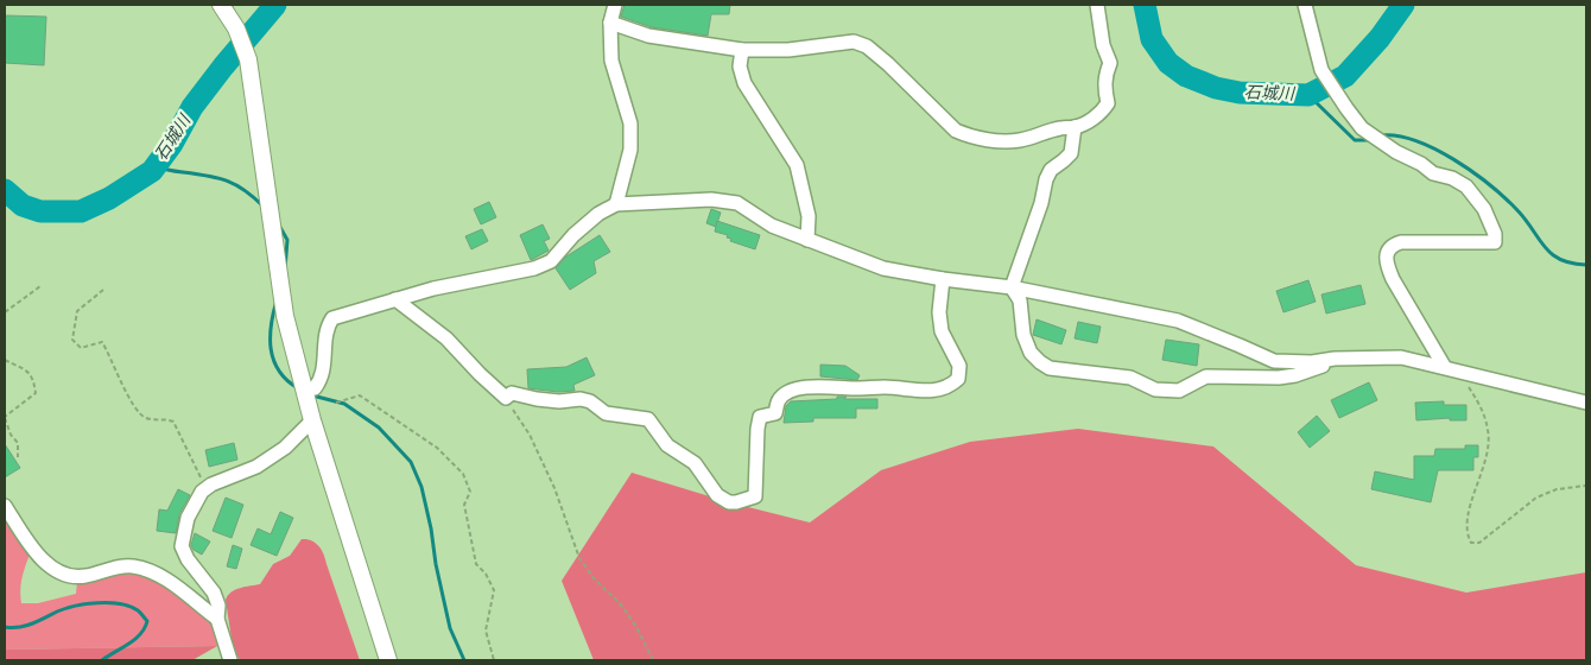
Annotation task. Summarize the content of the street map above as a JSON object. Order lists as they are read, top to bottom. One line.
{"water":["石城川"]}
